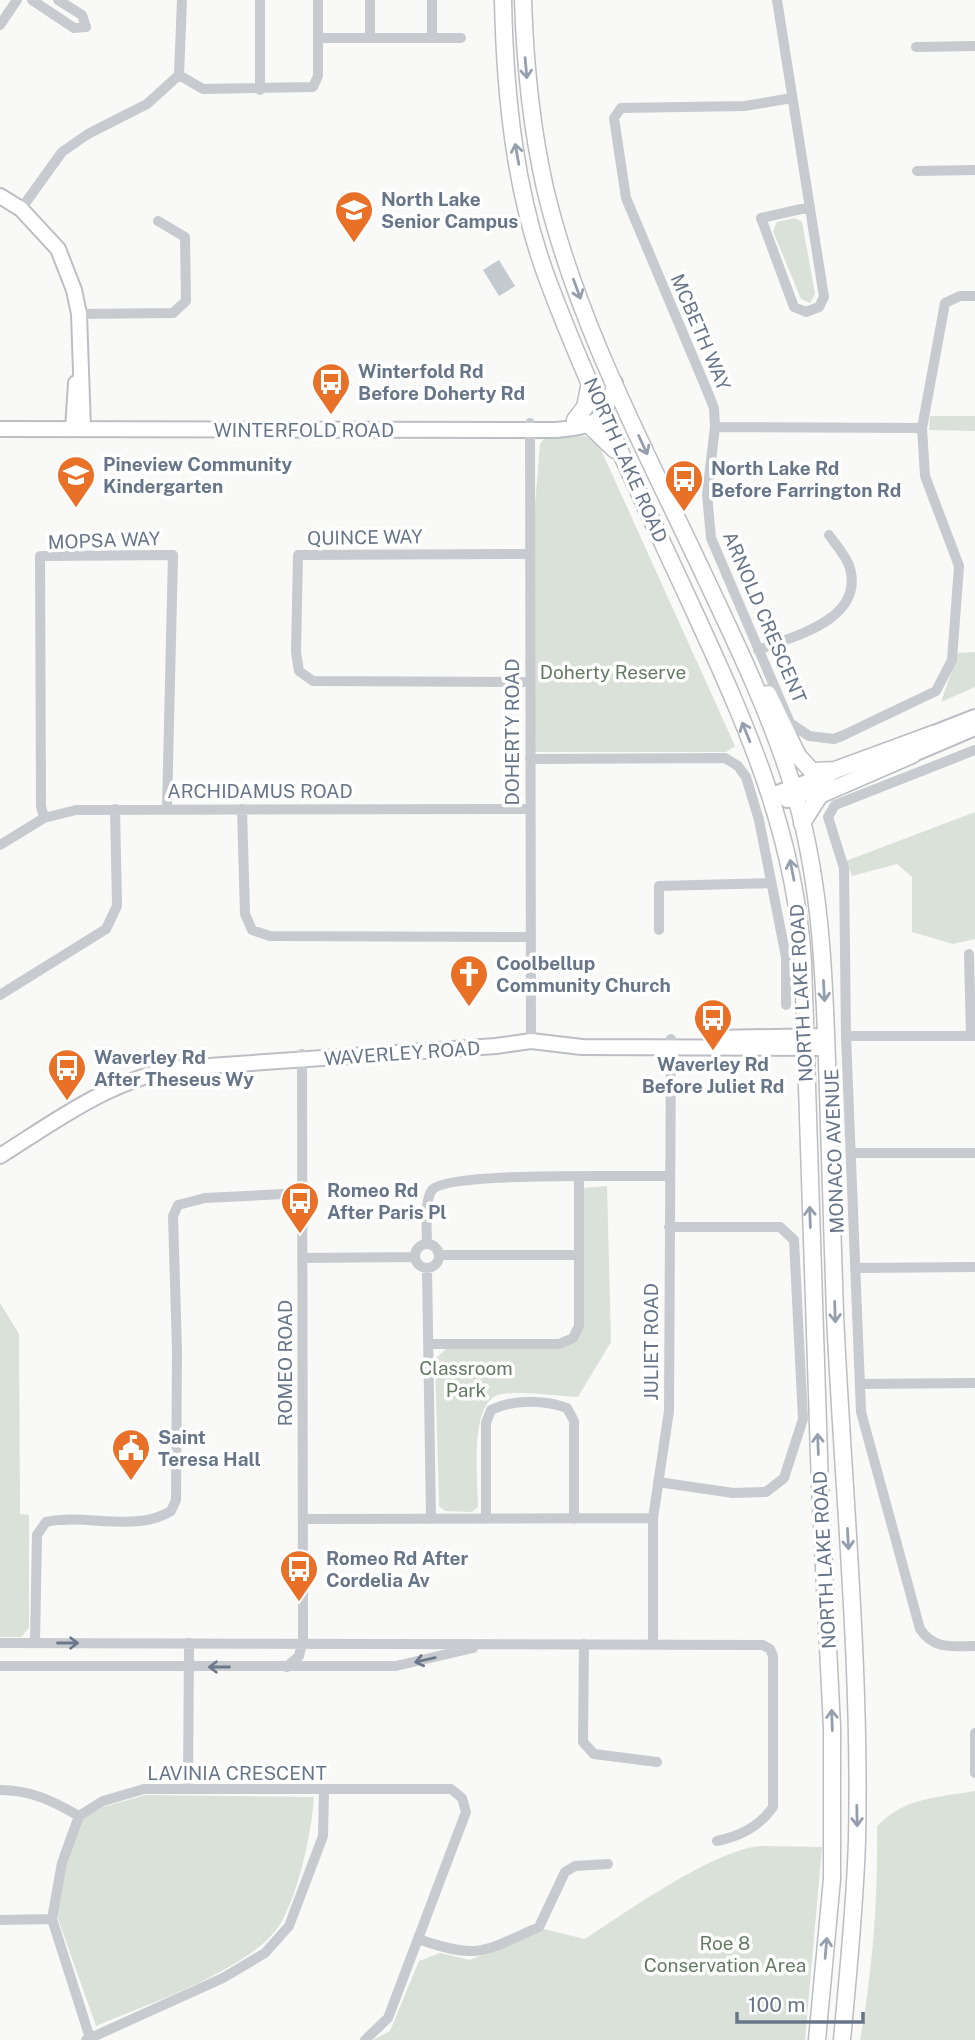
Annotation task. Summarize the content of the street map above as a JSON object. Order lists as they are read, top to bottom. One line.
{"streets":{"main road":["NORTH LAKE ROAD"],"street":["MCBETH WAY","WINTERFOLD ROAD","QUINCE WAY","MOPSA WAY","ARNOLD CRESCENT","DOHERTY ROAD","ARCHIDAMUS ROAD","WAVERLEY ROAD","MONACO AVENUE","JULIET ROAD","ROMEO ROAD","LAVINIA CRESCENT"]},"crossings":[["MCBETH WAY","ARNOLD CRESCENT"],["WINTERFOLD ROAD","NORTH LAKE ROAD"],["WINTERFOLD ROAD","DOHERTY ROAD"],["NORTH LAKE ROAD","WAVERLEY ROAD"],["QUINCE WAY","DOHERTY ROAD"],["MOPSA WAY","ARCHIDAMUS ROAD"],["DOHERTY ROAD","ARCHIDAMUS ROAD"],["DOHERTY ROAD","WAVERLEY ROAD"],["WAVERLEY ROAD","JULIET ROAD"],["WAVERLEY ROAD","ROMEO ROAD"]],"parks":["Doherty Reserve","Classroom Park","Roe 8 Conservation Area"],"places":{"school or university":["North Lake Senior Campus","Pineview Community Kindergarten"],"bus stop":["Winterfold Rd Before Doherty Rd","North Lake Rd Before Farrington Rd","Waverley Rd Before Juliet Rd","Waverley Rd After Theseus Wy","Romeo Rd After Paris Pl","Romeo Rd After Cordelia Av"],"church":["Coolbellup Community Church"],"public building":["Saint Teresa Hall"]},"scale_bar":"100 m"}
